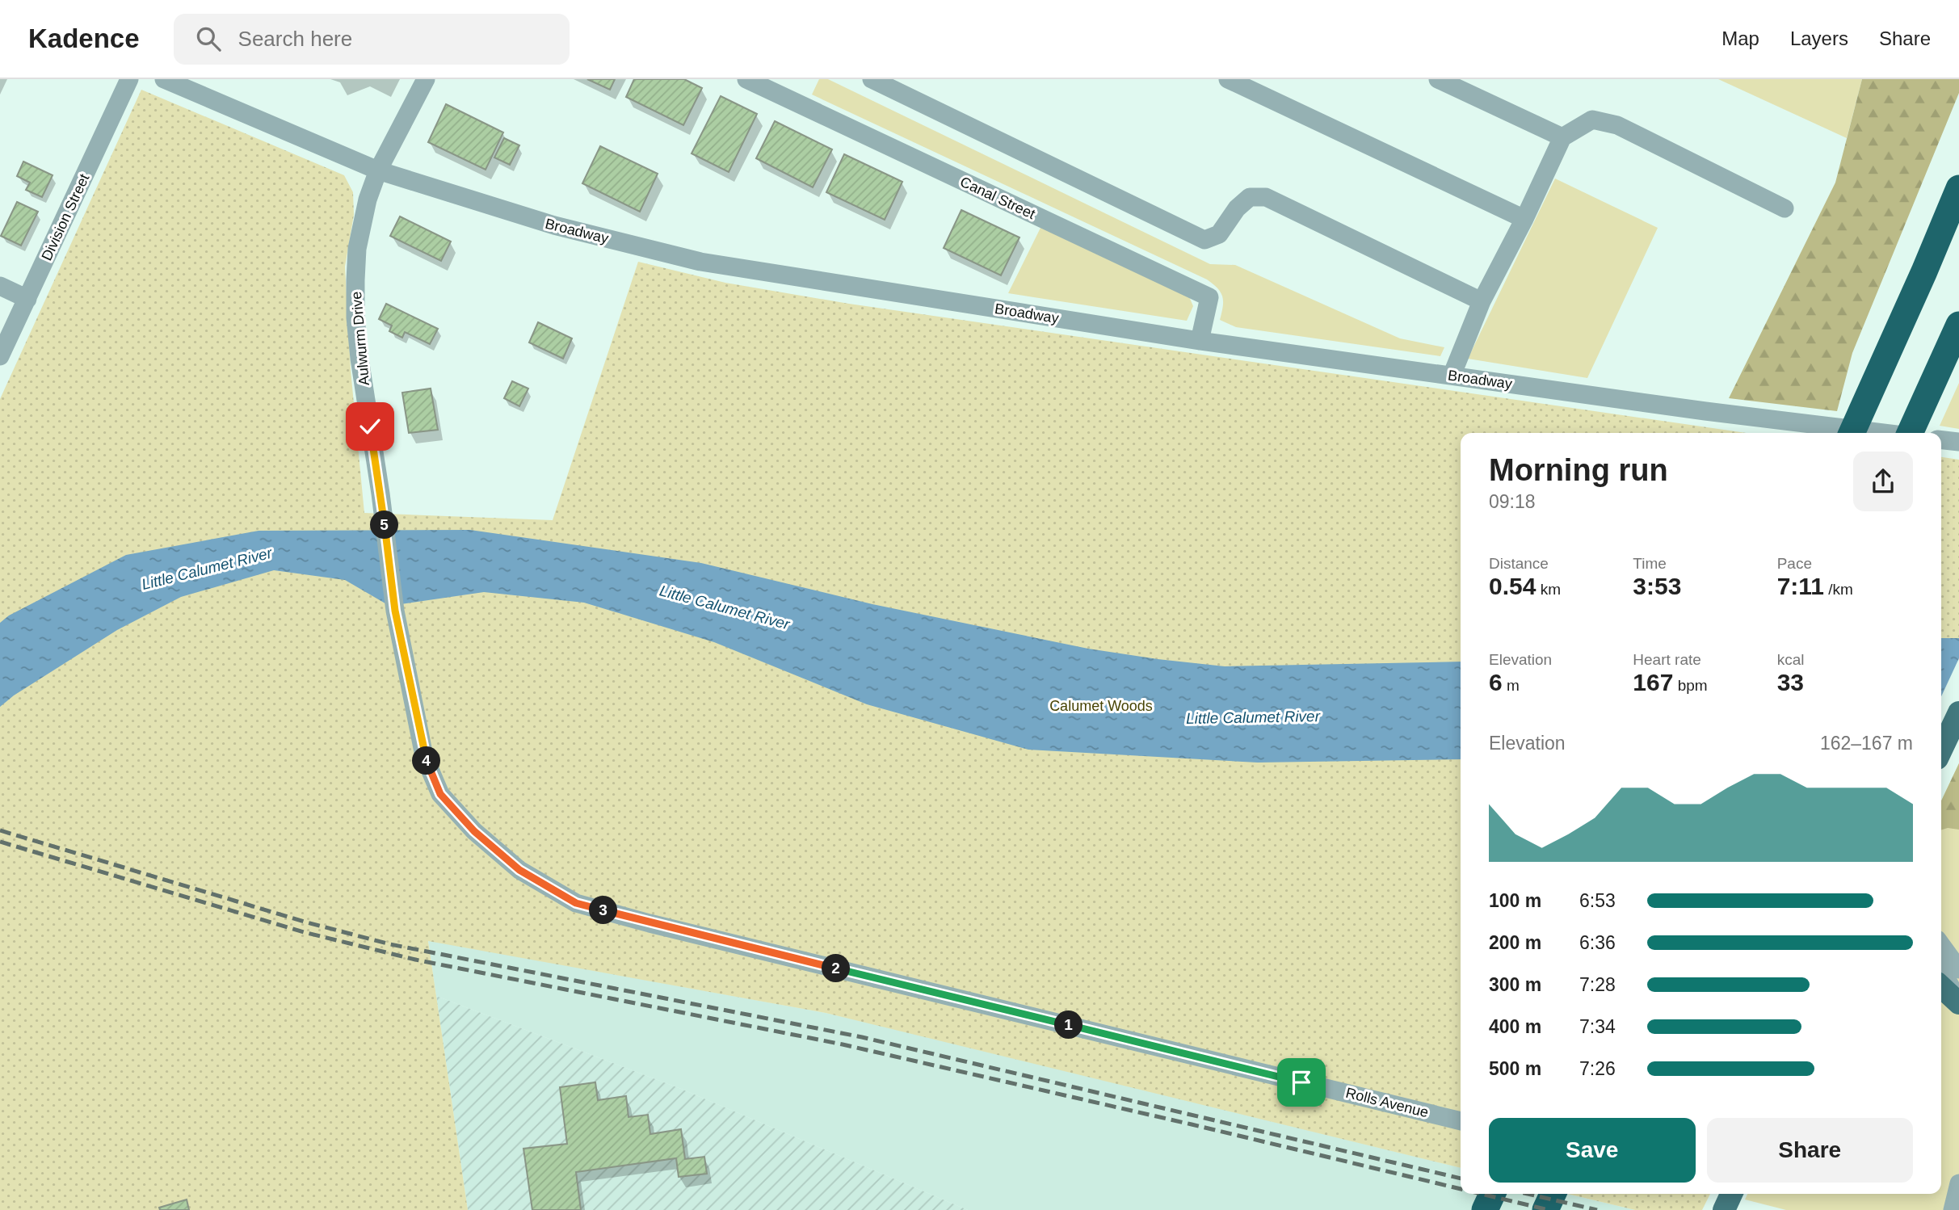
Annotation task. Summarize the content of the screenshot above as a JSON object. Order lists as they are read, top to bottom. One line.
{"streets":{"street":["Canal Street","Division Street","Broadway","Aulwurm Drive","Rolls Avenue"]},"crossings":[["Canal Street","Broadway"],["Broadway","Aulwurm Drive"],["Aulwurm Drive","Rolls Avenue"]],"water":["Little Calumet River"],"parks":["Calumet Woods"],"page":{"header":"Kadence","search":"Search here","nav":["Map","Layers","Share"],"heading":["Morning run","09:18"],"pins":["5","4","3","2","1"],"stats":[["Distance","0.54 km"],["Time","3:53"],["Pace","7:11 /km"],["Elevation","6 m"],["Heart rate","167 bpm"],["kcal","33"]],"chart":["Elevation","162–167 m"],"list":[{"name":"100 m","note":"6:53"},{"name":"200 m","note":"6:36"},{"name":"300 m","note":"7:28"},{"name":"400 m","note":"7:34"},{"name":"500 m","note":"7:26"}],"buttons":["Save","Share"]}}
